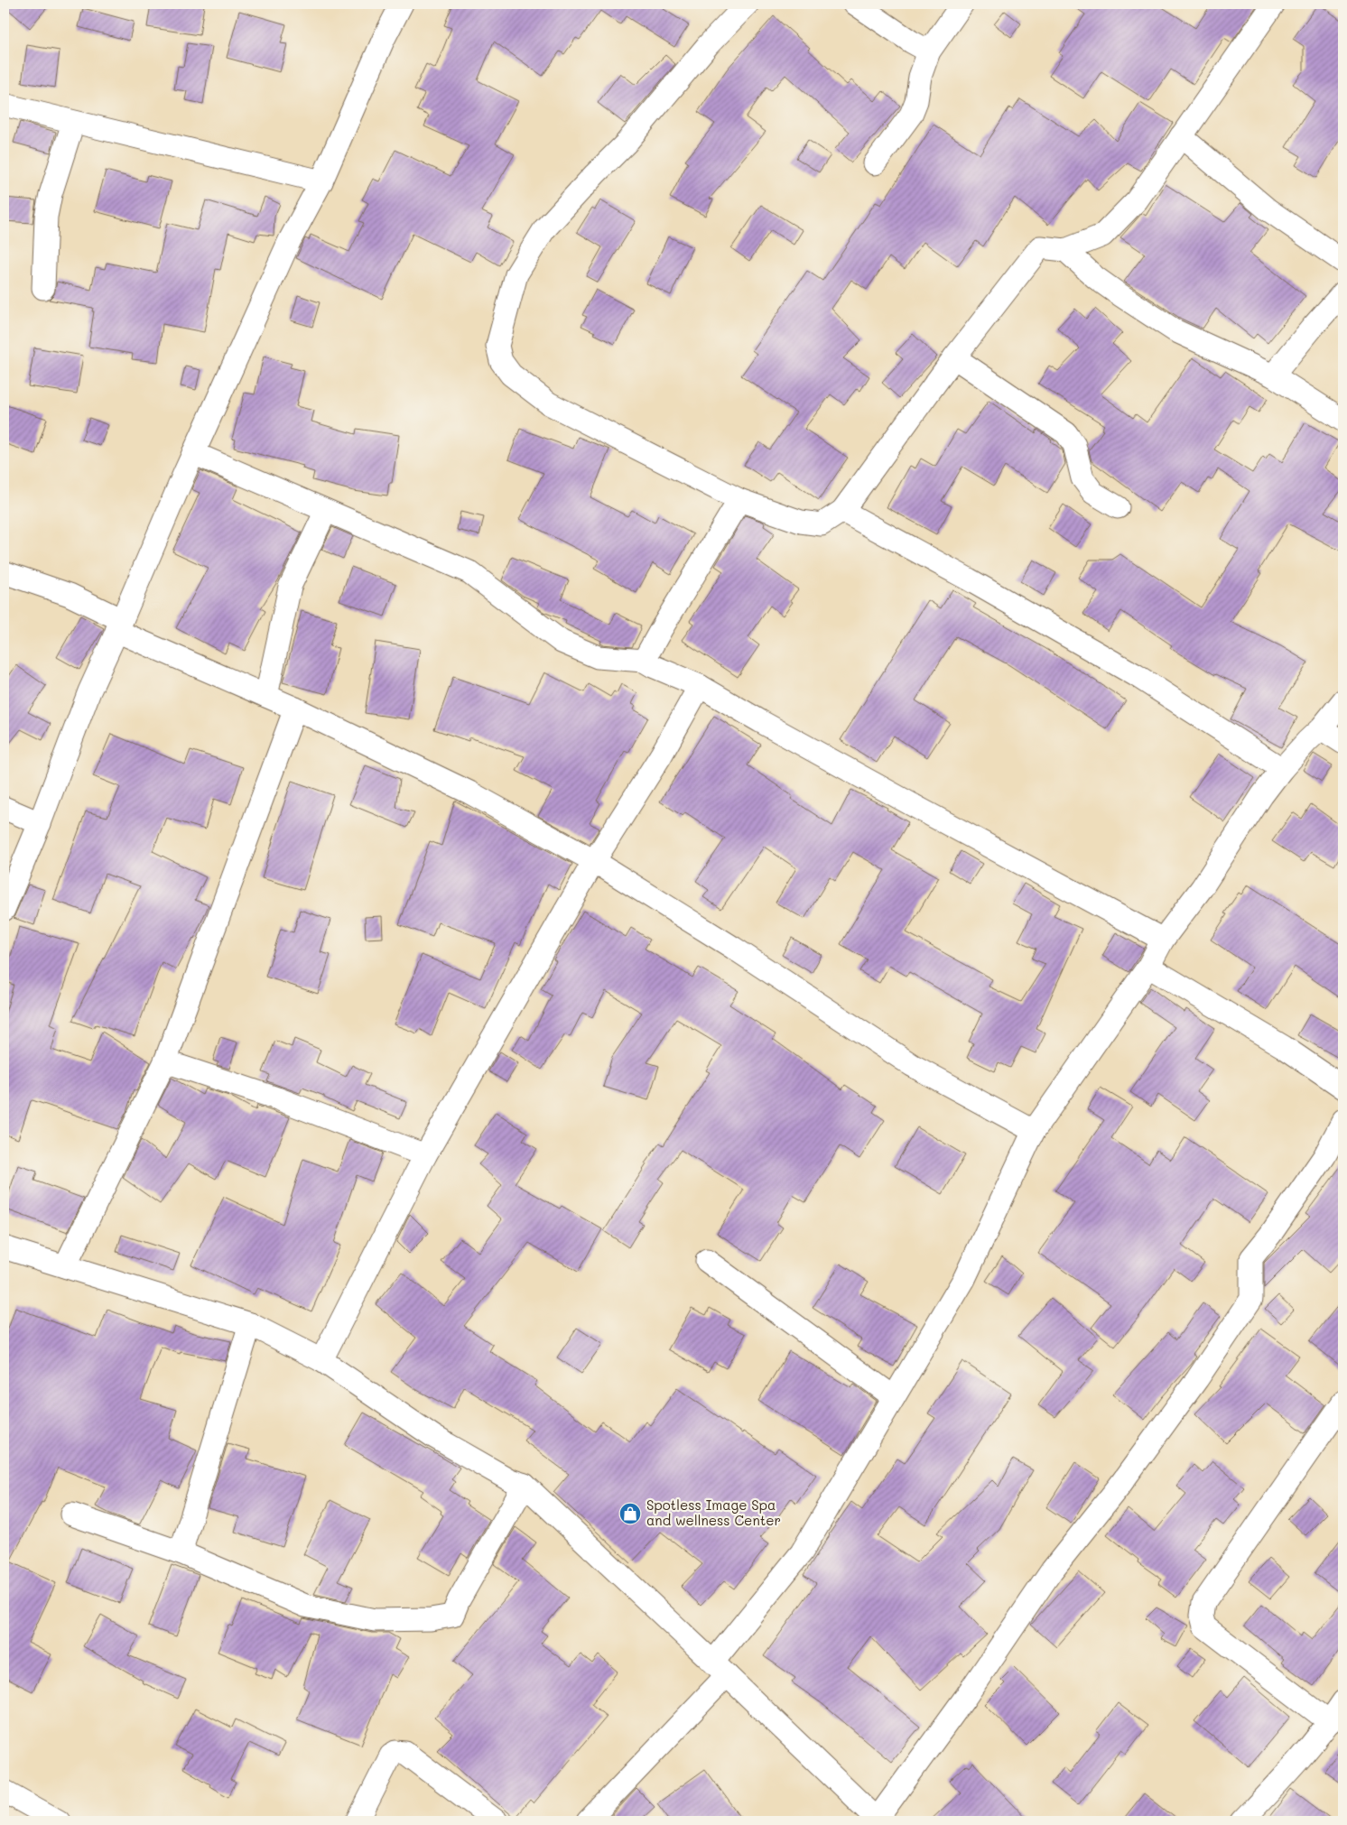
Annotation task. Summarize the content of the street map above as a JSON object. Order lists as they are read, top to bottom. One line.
{"places":{"shop":["Spotless Image Spa and wellness Center"]}}
